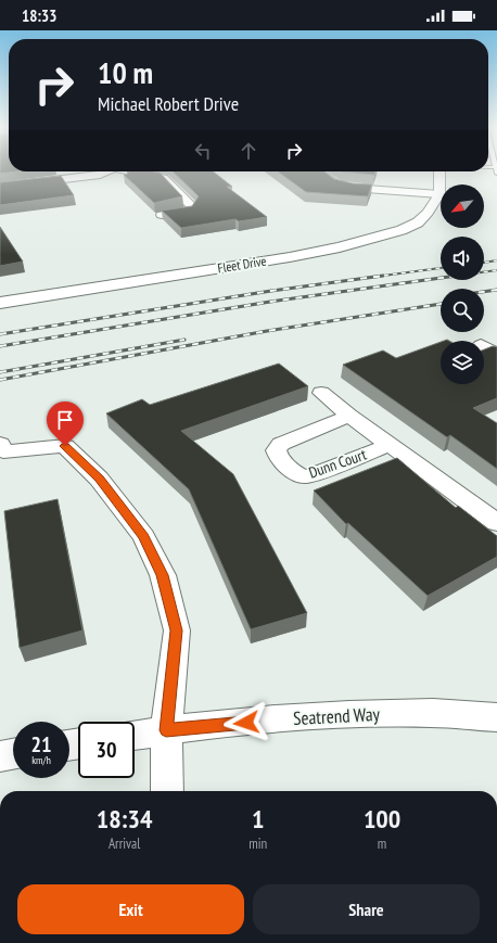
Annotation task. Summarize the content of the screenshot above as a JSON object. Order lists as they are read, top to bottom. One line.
{"streets":{"street":["Fleet Drive","Dunn Court","Seatrend Way"]},"north":"bottom left","page":{"status":"18:33","turn":["10 m","Michael Robert Drive"],"speed":"21 km/h","limit":"30","eta":["18:34","Arrival","1","min","100","m"],"buttons":["Exit","Share"]}}
